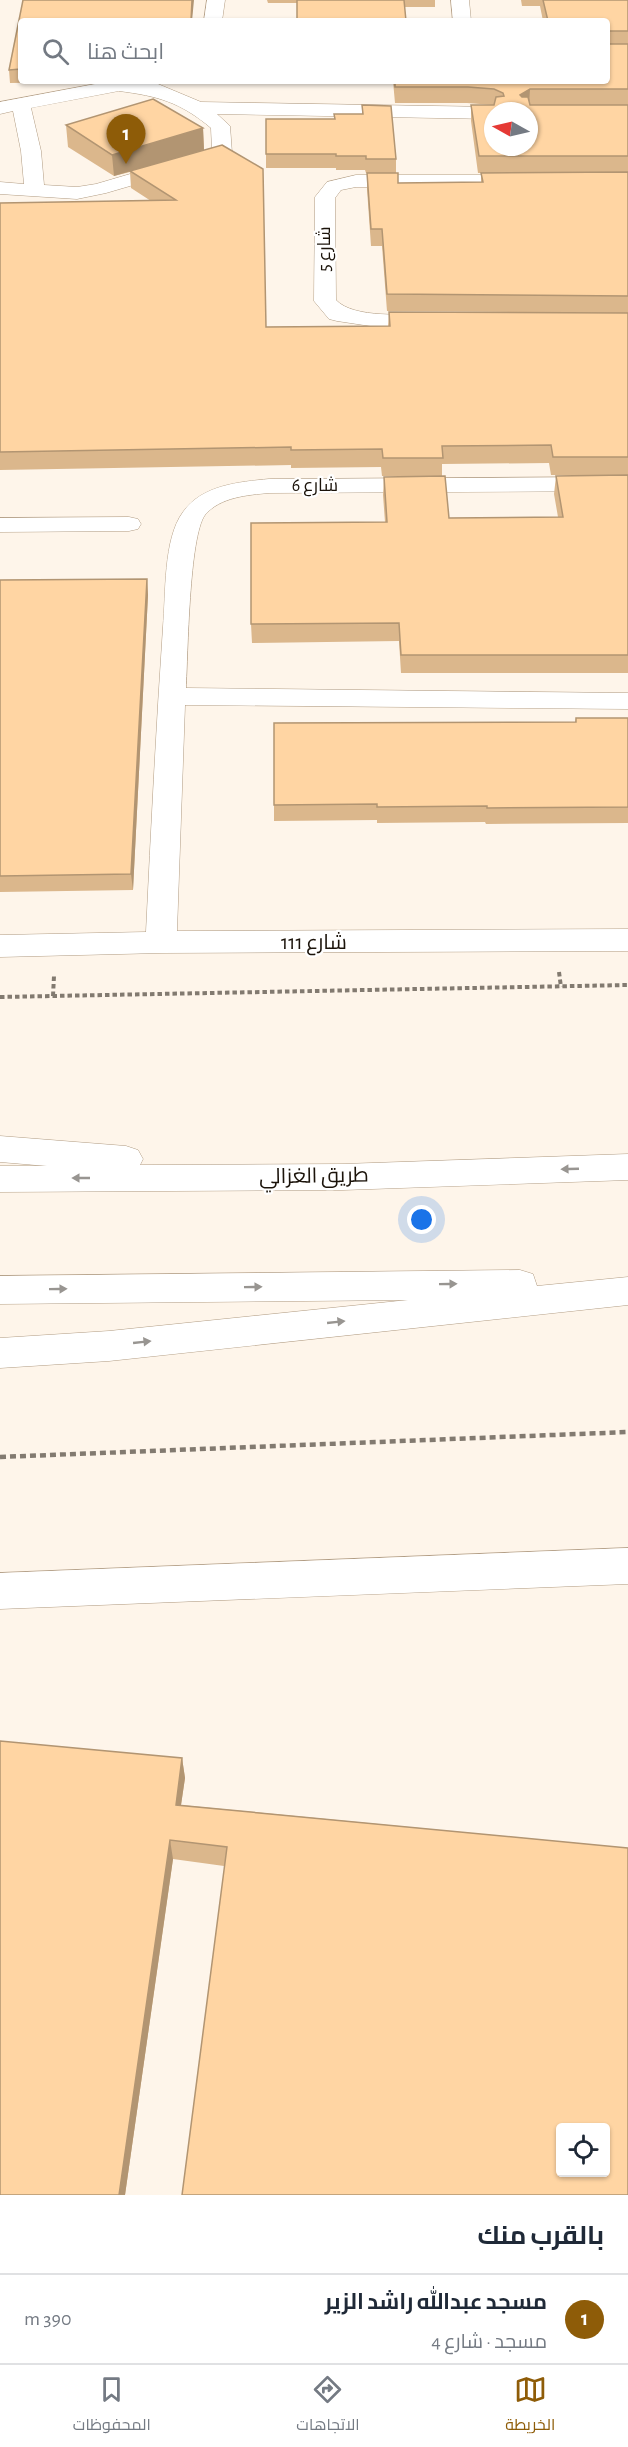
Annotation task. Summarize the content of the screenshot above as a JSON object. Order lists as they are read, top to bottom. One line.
{"streets":{"main road":["شارع 5","شارع 6","شارع 111","طريق الغزالي"]},"crossings":[["شارع 6","شارع 111"]],"north":"left","page":{"search":"ابحث هنا","pins":"1","heading":"بالقرب منك","list":[{"mark":"1","name":"مسجد عبدالله راشد الزير","note":"مسجد · شارع 4","value":"390 m"}],"nav":["الخريطة","الاتجاهات","المحفوظات"]}}
